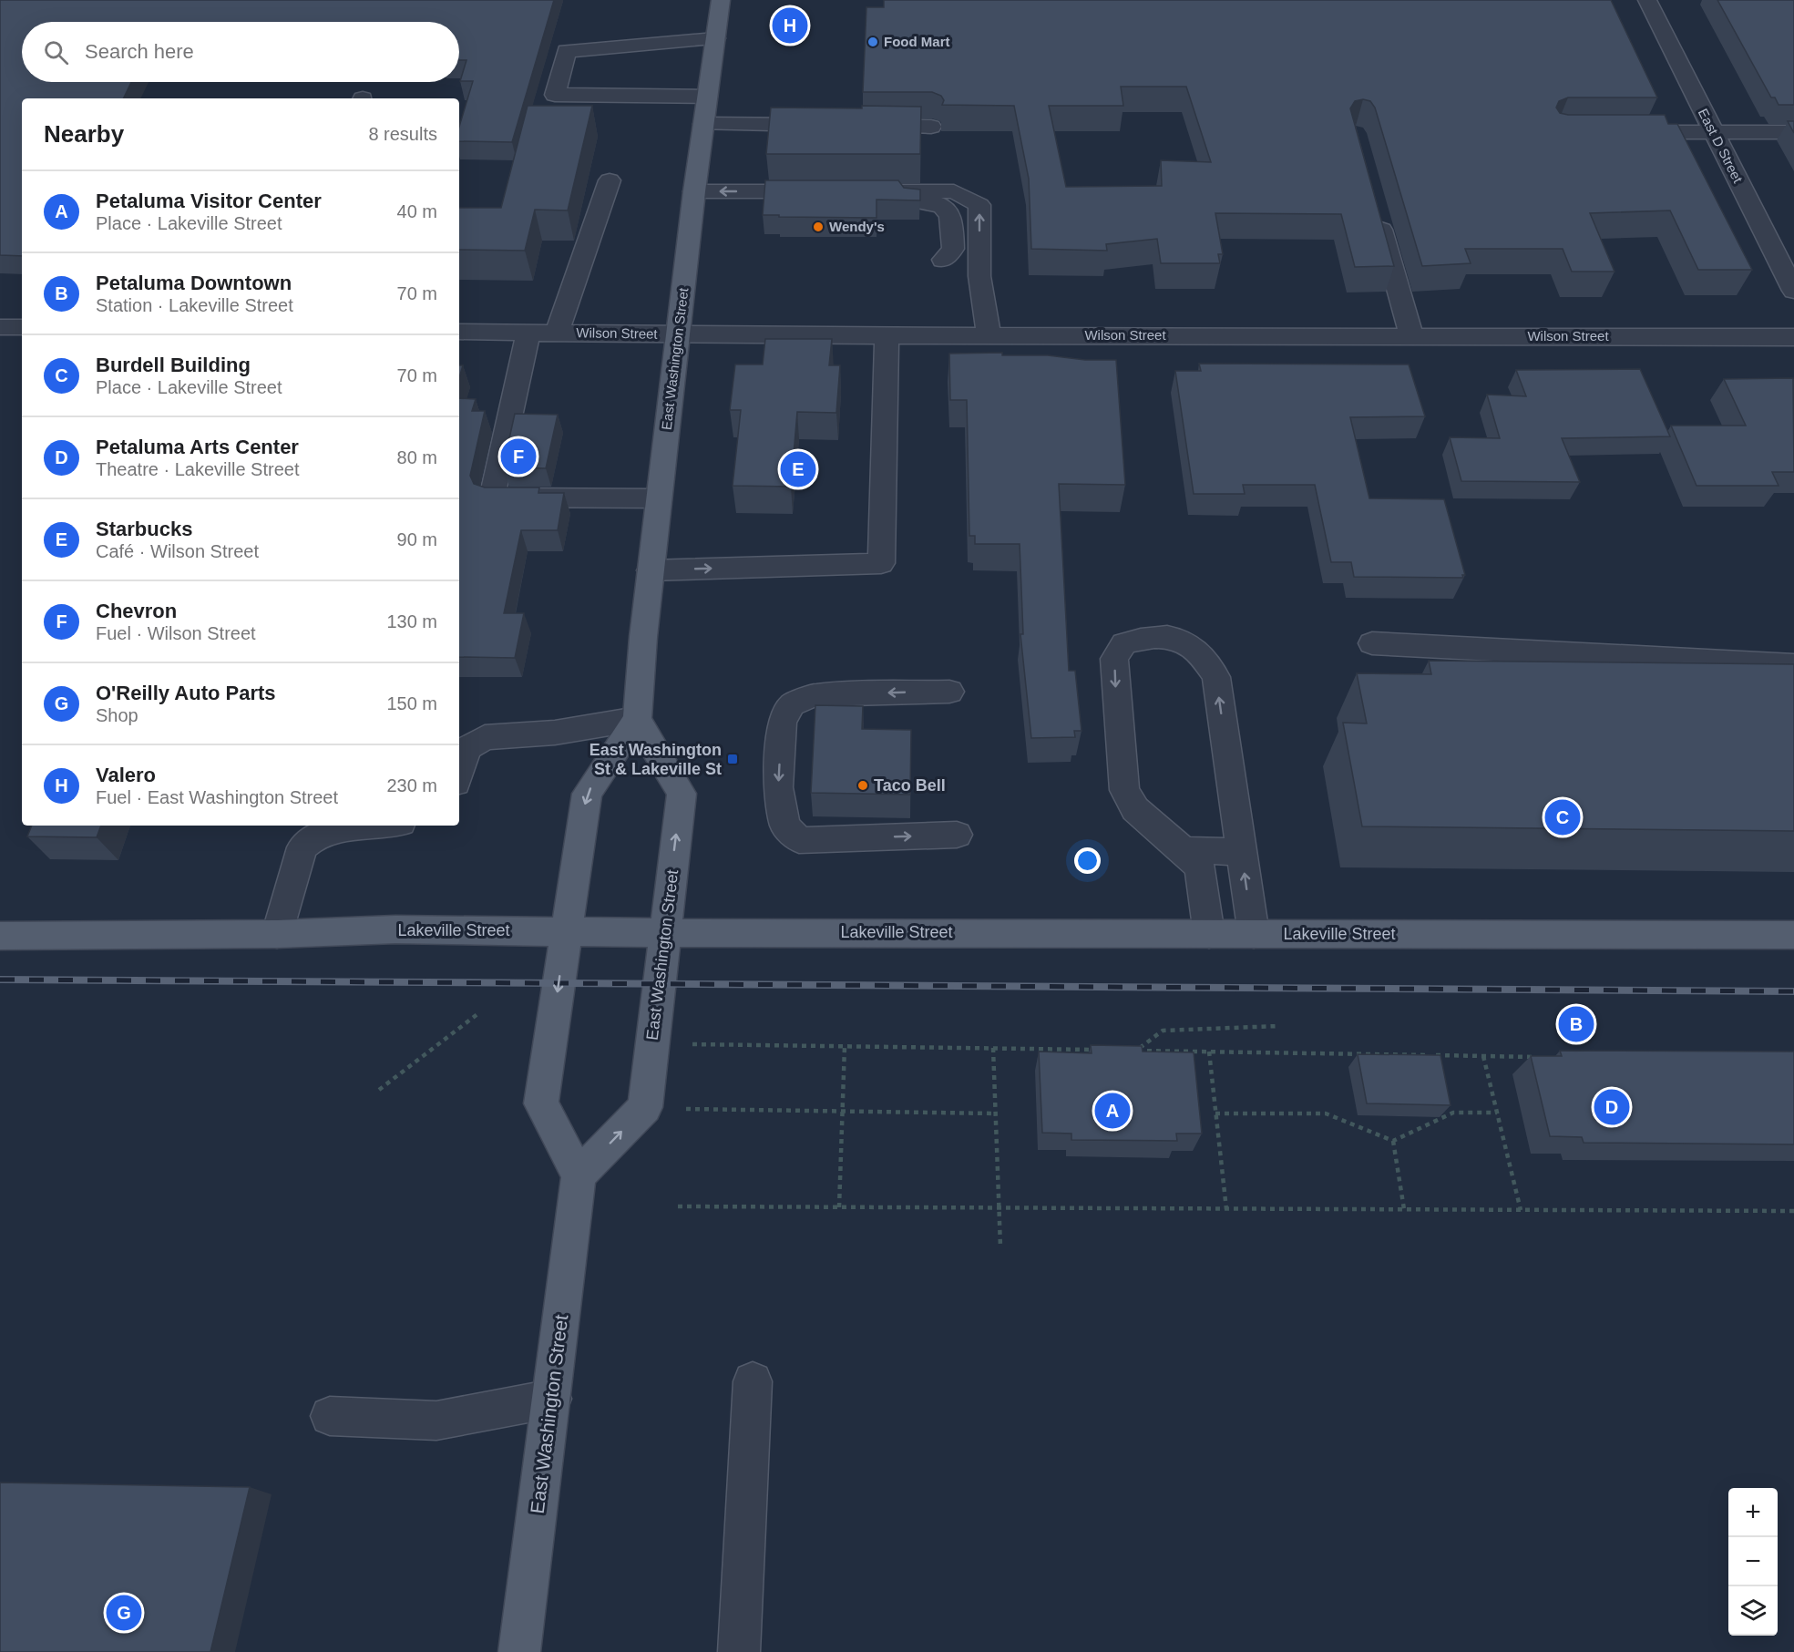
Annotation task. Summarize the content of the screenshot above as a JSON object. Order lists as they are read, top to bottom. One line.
{"streets":{"main road":["East Washington Street","Lakeville Street"],"street":["East D Street","Wilson Street"]},"crossings":[["Wilson Street","East Washington Street"],["East Washington Street","Lakeville Street"]],"places":{"other":["Food Mart","Wendy's","Taco Bell"],"transit":["East Washington St & Lakeville St"]},"page":{"pins":["H","F","E","C","B","D","A","G"],"search":"Search here","heading":["Nearby","8 results"],"list":[{"mark":"A","name":"Petaluma Visitor Center","note":"Place · Lakeville Street","value":"40 m"},{"mark":"B","name":"Petaluma Downtown","note":"Station · Lakeville Street","value":"70 m"},{"mark":"C","name":"Burdell Building","note":"Place · Lakeville Street","value":"70 m"},{"mark":"D","name":"Petaluma Arts Center","note":"Theatre · Lakeville Street","value":"80 m"},{"mark":"E","name":"Starbucks","note":"Café · Wilson Street","value":"90 m"},{"mark":"F","name":"Chevron","note":"Fuel · Wilson Street","value":"130 m"},{"mark":"G","name":"O'Reilly Auto Parts","note":"Shop","value":"150 m"},{"mark":"H","name":"Valero","note":"Fuel · East Washington Street","value":"230 m"}],"map_buttons":["+","−"]}}
